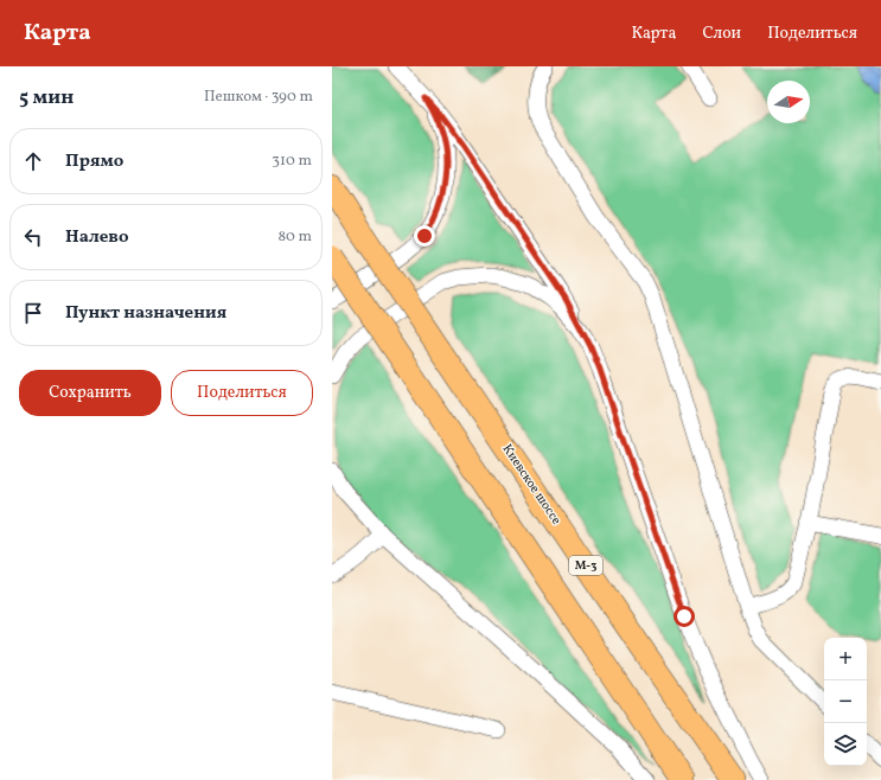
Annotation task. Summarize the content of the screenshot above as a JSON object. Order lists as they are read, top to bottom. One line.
{"streets":{"highway":["Киевское шоссе","М-3"]},"north":"right","page":{"header":"Карта","nav":["Карта","Слои","Поделиться"],"heading":["5 мин","Пешком · 390 m"],"list":[["Прямо","310 m"],["Налево","80 m"],"Пункт назначения"],"buttons":["Сохранить","Поделиться"],"map_buttons":["+","−"]}}
